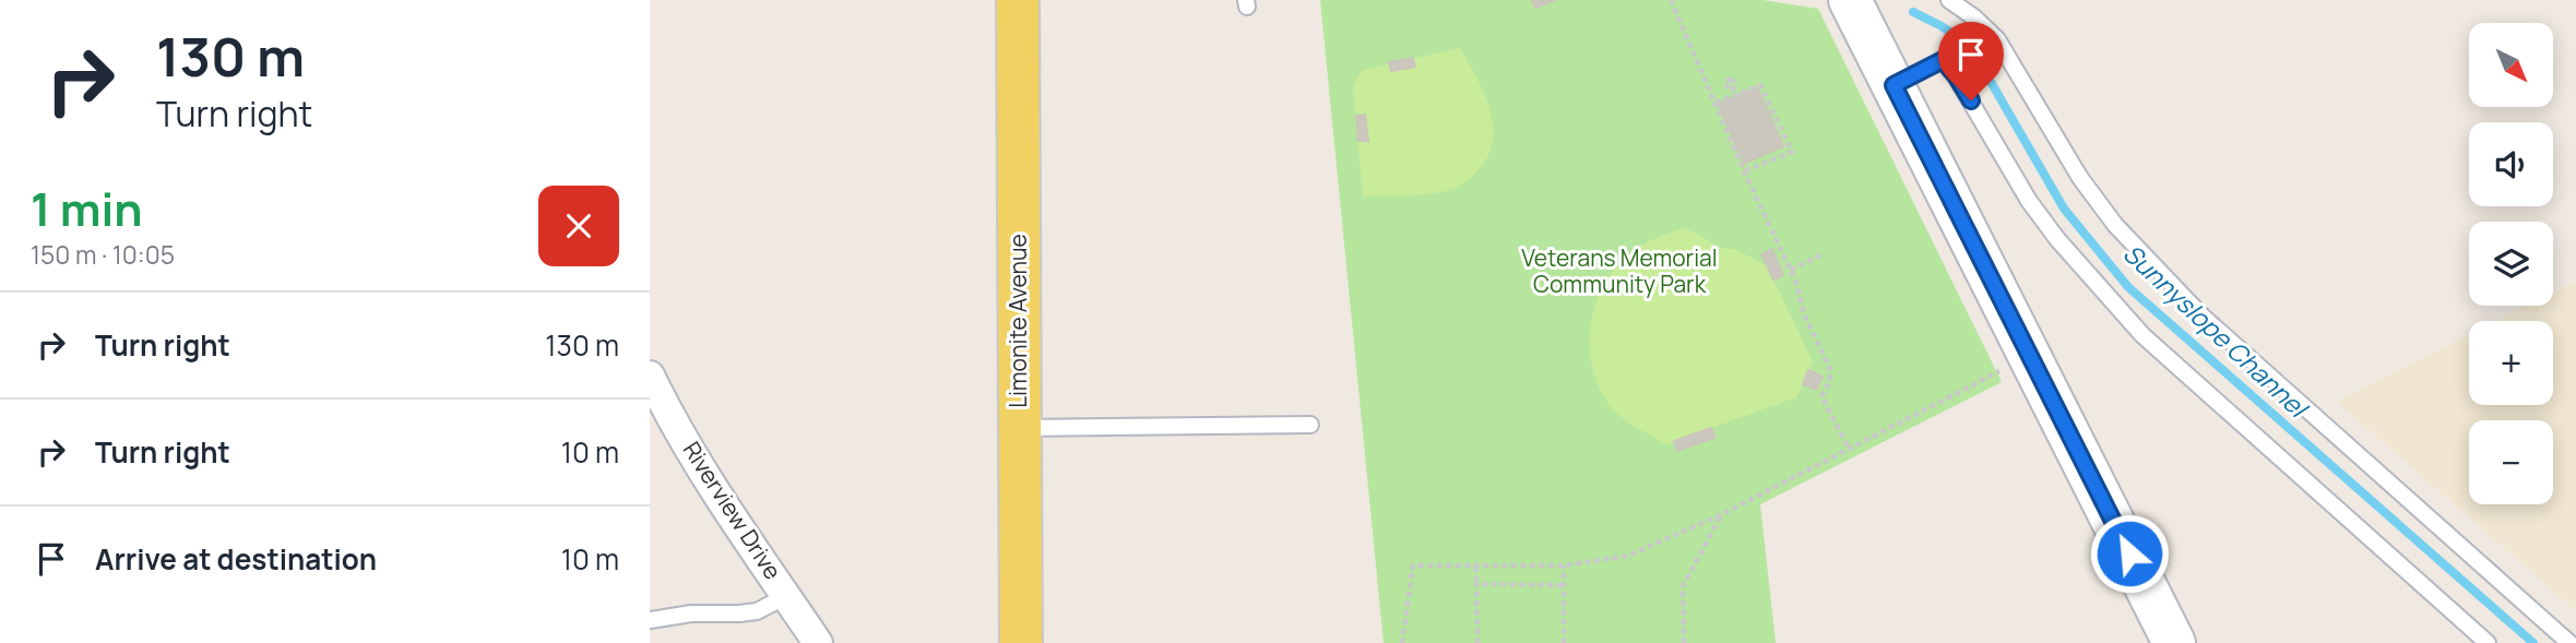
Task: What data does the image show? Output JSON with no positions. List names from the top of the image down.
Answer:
{
  "streets": {
    "main road": ["Limonite Avenue"],
    "street": ["Riverview Drive"]
  },
  "water": ["Sunnyslope Channel"],
  "parks": ["Veterans Memorial Community Park"],
  "north": "bottom right",
  "page": {
    "turn": ["130 m", "Turn right"],
    "map_buttons": ["+", "−"],
    "heading": ["1 min", "150 m · 10:05"],
    "list": [
      {
        "name": "Turn right",
        "value": "130 m"
      },
      {
        "name": "Turn right",
        "value": "10 m"
      },
      {
        "name": "Arrive at destination",
        "value": "10 m"
      }
    ]
  }
}
